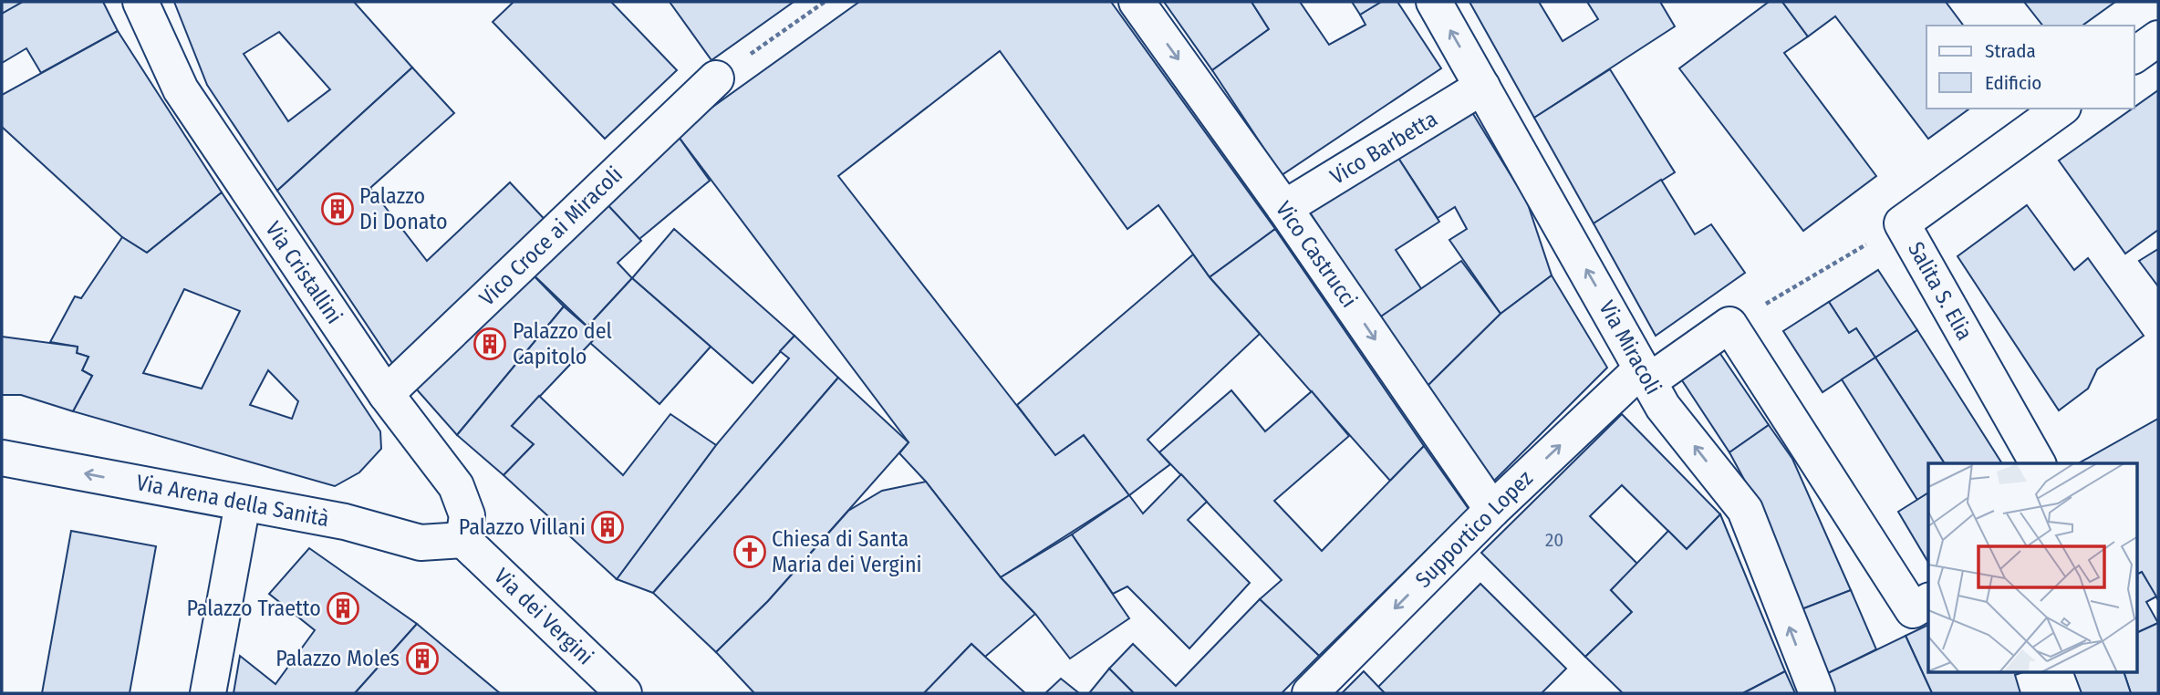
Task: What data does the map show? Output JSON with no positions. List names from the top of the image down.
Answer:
{
  "streets": {
    "street": [
      "Vico Barbetta",
      "Vico Croce ai Miracoli",
      "Vico Castrucci",
      "Via Cristallini",
      "Salita S. Elia",
      "Via Miracoli",
      "Via Arena della Sanità",
      "Supportico Lopez",
      "Via dei Vergini"
    ]
  },
  "crossings": [
    ["Vico Barbetta", "Vico Castrucci"],
    ["Vico Barbetta", "Via Miracoli"],
    ["Vico Croce ai Miracoli", "Via Cristallini"],
    ["Vico Castrucci", "Supportico Lopez"],
    ["Via Cristallini", "Via Arena della Sanità"],
    ["Via Cristallini", "Via dei Vergini"],
    ["Via Miracoli", "Supportico Lopez"],
    ["Via Arena della Sanità", "Via dei Vergini"]
  ],
  "one_way": ["Vico Castrucci", "Via Arena della Sanità"],
  "places": {
    "building": [
      "Palazzo Di Donato",
      "Palazzo del Capitolo",
      "Palazzo Villani",
      "Palazzo Traetto",
      "Palazzo Moles"
    ],
    "church": ["Chiesa di Santa Maria dei Vergini"]
  },
  "house_numbers": ["20"],
  "legend": ["Strada", "Edificio"]
}
